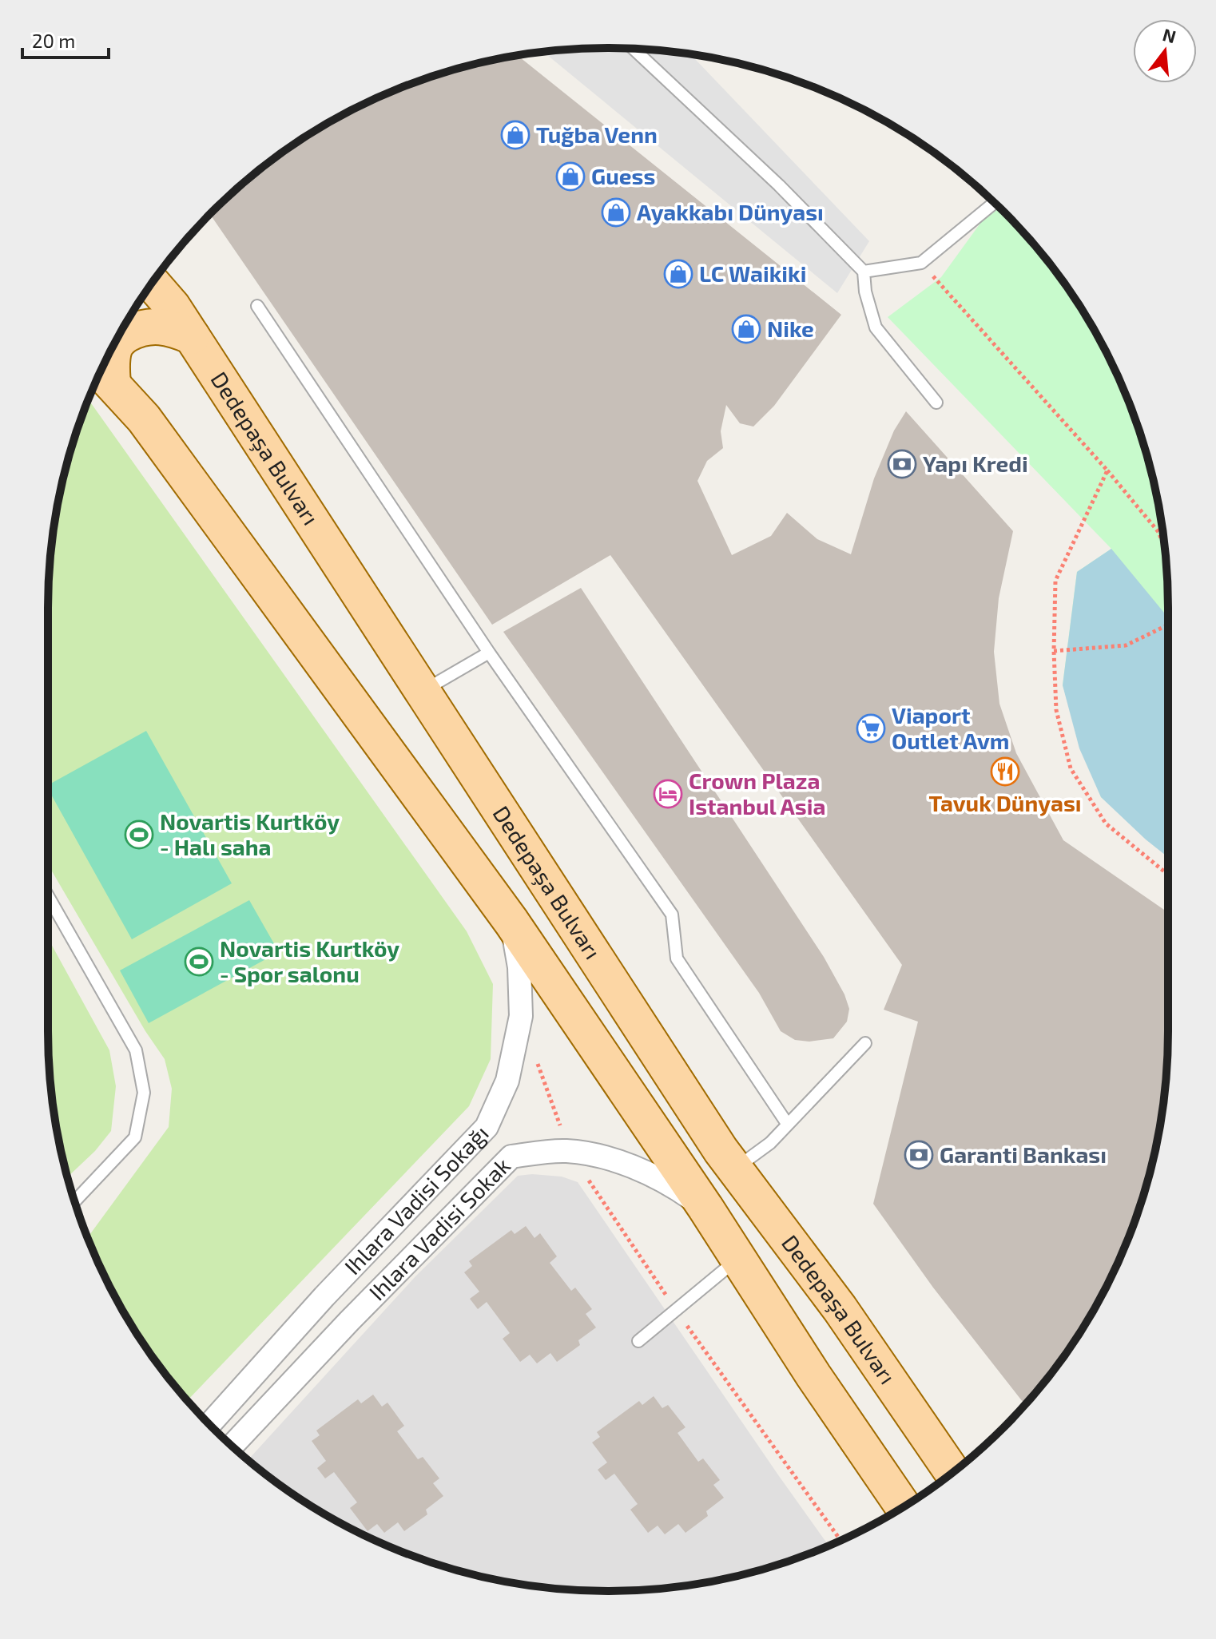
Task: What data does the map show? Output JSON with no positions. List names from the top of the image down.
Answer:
{
  "streets": {
    "main road": ["Dedepaşa Bulvarı"],
    "street": ["Ihlara Vadisi Sokağı", "Ihlara Vadisi Sokak"]
  },
  "places": {
    "shop": [
      "Tuğba Venn",
      "Guess",
      "Ayakkabı Dünyası",
      "LC Waikiki",
      "Nike"
    ],
    "bank": ["Yapı Kredi", "Garanti Bankası"],
    "supermarket": ["Viaport Outlet Avm"],
    "restaurant": ["Tavuk Dünyası"],
    "hotel": ["Crown Plaza Istanbul Asia"],
    "sports": ["Novartis Kurtköy - Halı saha", "Novartis Kurtköy - Spor salonu"]
  },
  "scale_bar": "20 m",
  "north": "top"
}
